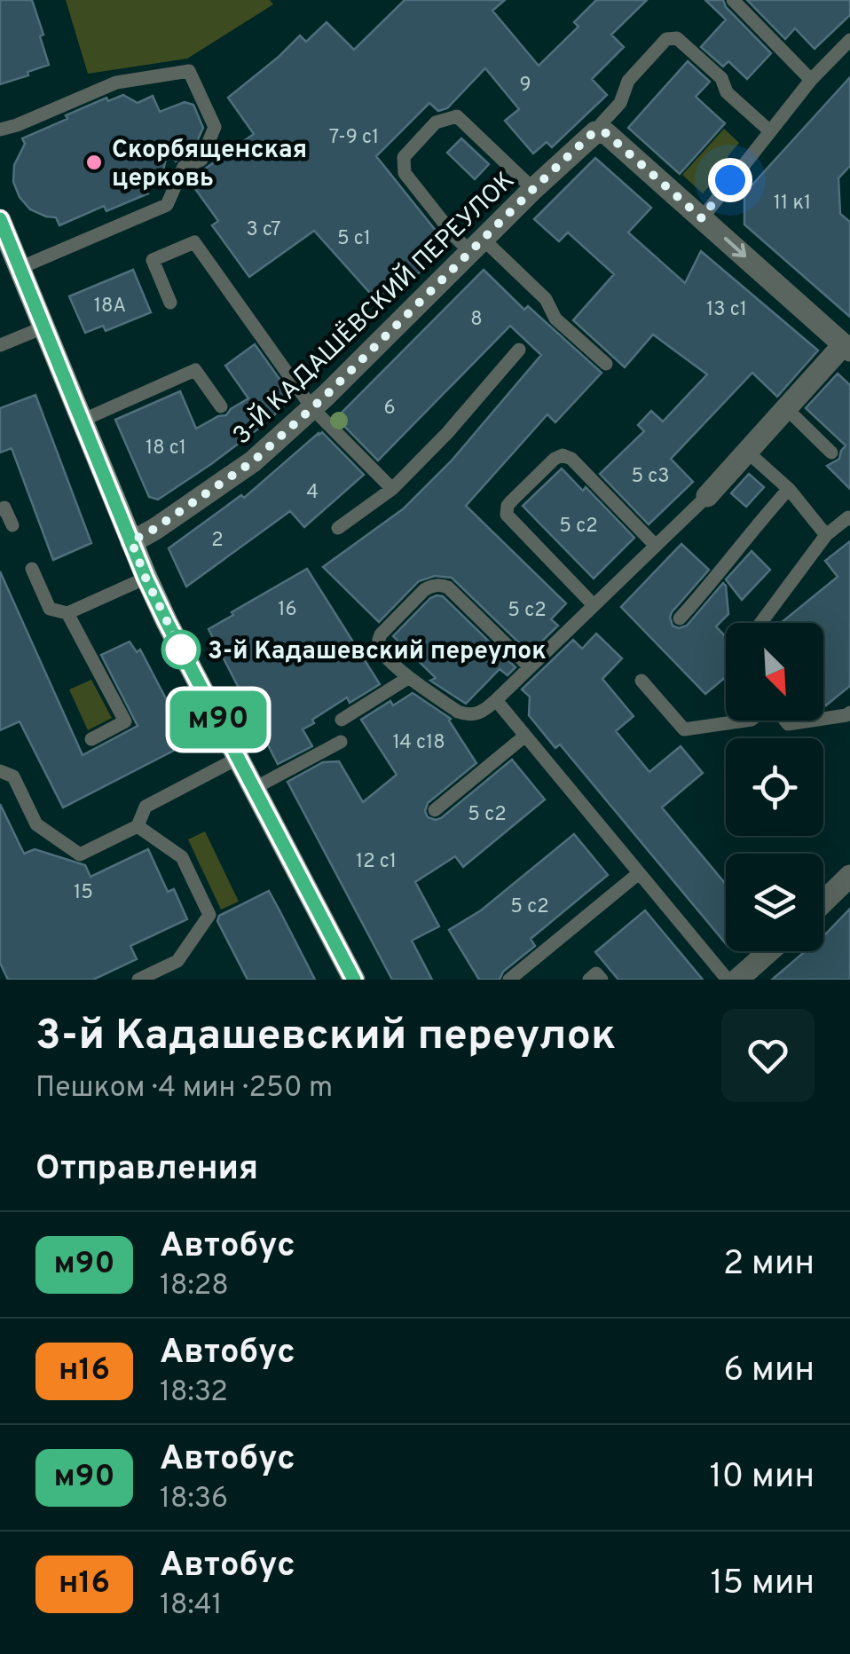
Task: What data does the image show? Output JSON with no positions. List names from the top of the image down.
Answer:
{
  "streets": {
    "street": ["3-Й КАДАШЁВСКИЙ ПЕРЕУЛОК"]
  },
  "places": ["Скорбященская церковь", "3-й Кадашевский переулок"],
  "lines": ["bus line м90"],
  "house_numbers": [
    "9",
    "7-9 с1",
    "11 к1",
    "3 с7",
    "5 с1",
    "18А",
    "13 с1",
    "8",
    "6",
    "18 с1",
    "5 с3",
    "4",
    "5 с2",
    "2",
    "16",
    "5 с2",
    "14 с18",
    "5 с2",
    "12 с1",
    "15",
    "5 с2"
  ],
  "north": "bottom right",
  "page": {
    "on_map": "м90",
    "heading": [
      ["3-й Кадашевский переулок", "Пешком · 4 мин · 250 m"],
      "Отправления"
    ],
    "list": [
      {
        "mark": "м90",
        "name": "Автобус",
        "note": "18:28",
        "value": "2 мин"
      },
      {
        "mark": "н16",
        "name": "Автобус",
        "note": "18:32",
        "value": "6 мин"
      },
      {
        "mark": "м90",
        "name": "Автобус",
        "note": "18:36",
        "value": "10 мин"
      },
      {
        "mark": "н16",
        "name": "Автобус",
        "note": "18:41",
        "value": "15 мин"
      }
    ]
  }
}
